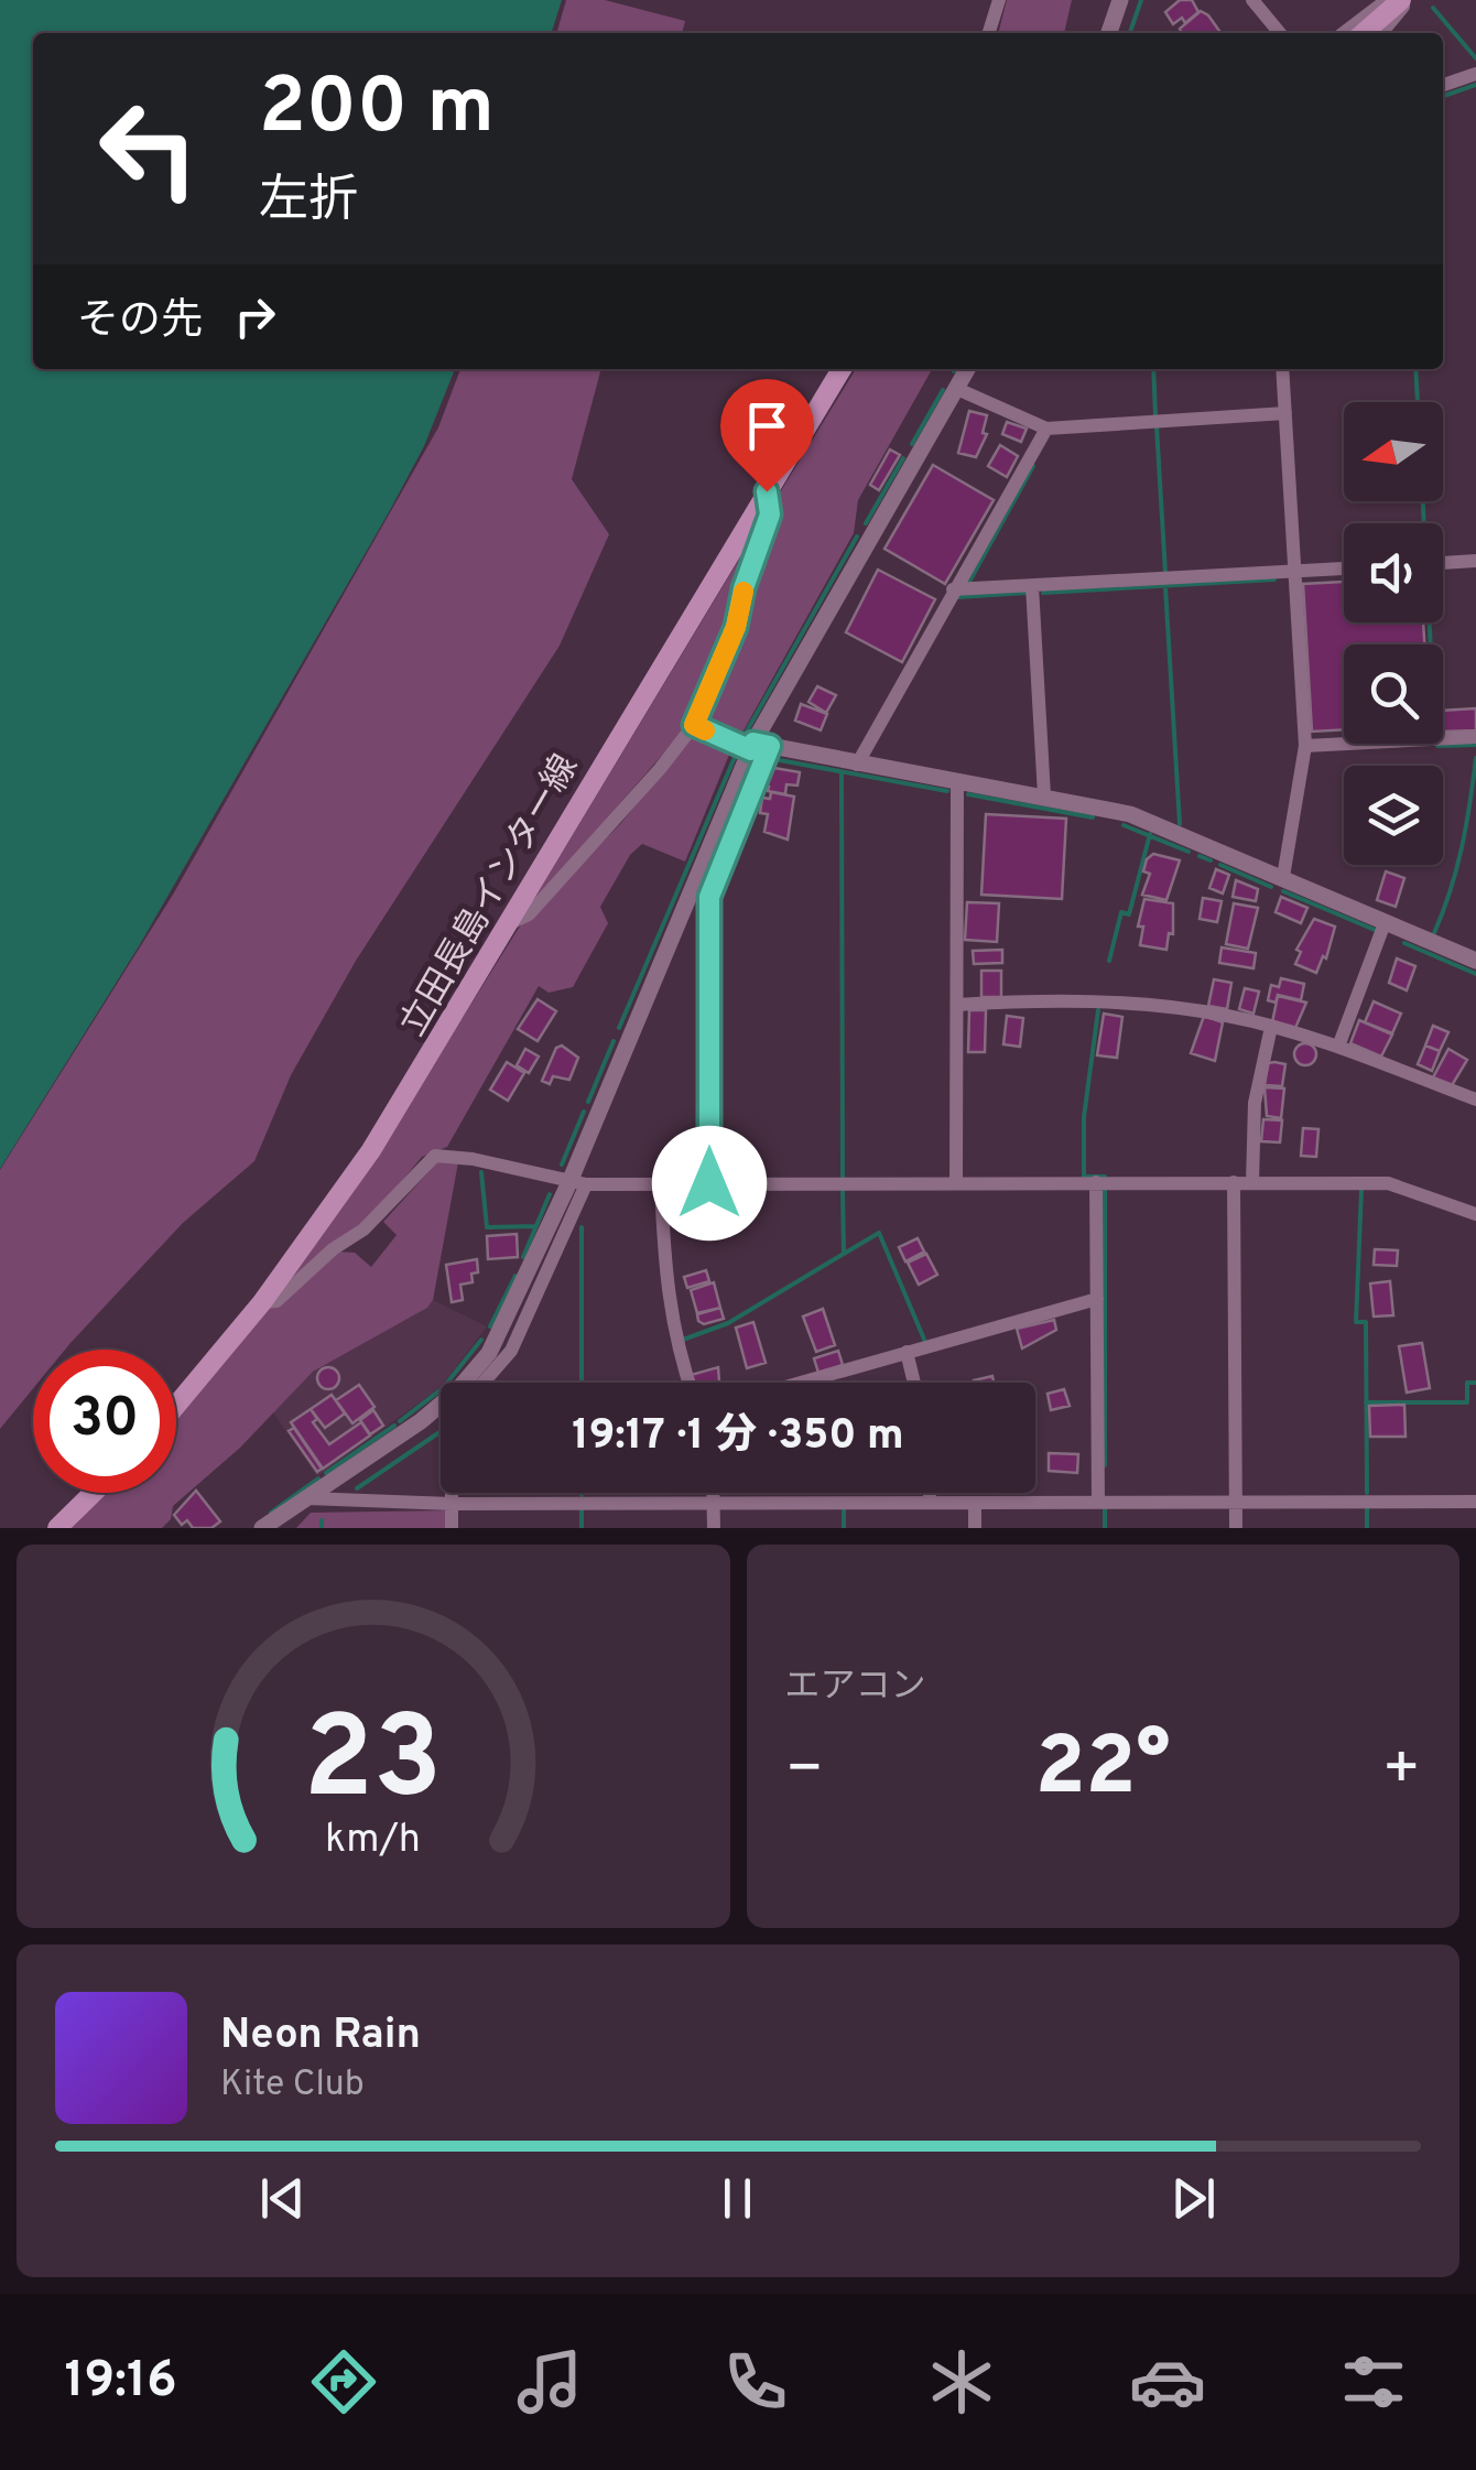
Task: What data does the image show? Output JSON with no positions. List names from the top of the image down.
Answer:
{
  "streets": {
    "main road": ["立田長島インター線"]
  },
  "north": "left",
  "page": {
    "turn": ["200 m", "左折"],
    "then": "その先",
    "limit": "30",
    "trip": "19:17 · 1 分 · 350 m",
    "tile": "エアコン",
    "heat": ["−", "22°", "+"],
    "song": ["Neon Rain", "Kite Club"],
    "tabs": "19:16",
    "gauge": ["23", "km/h"]
  }
}
